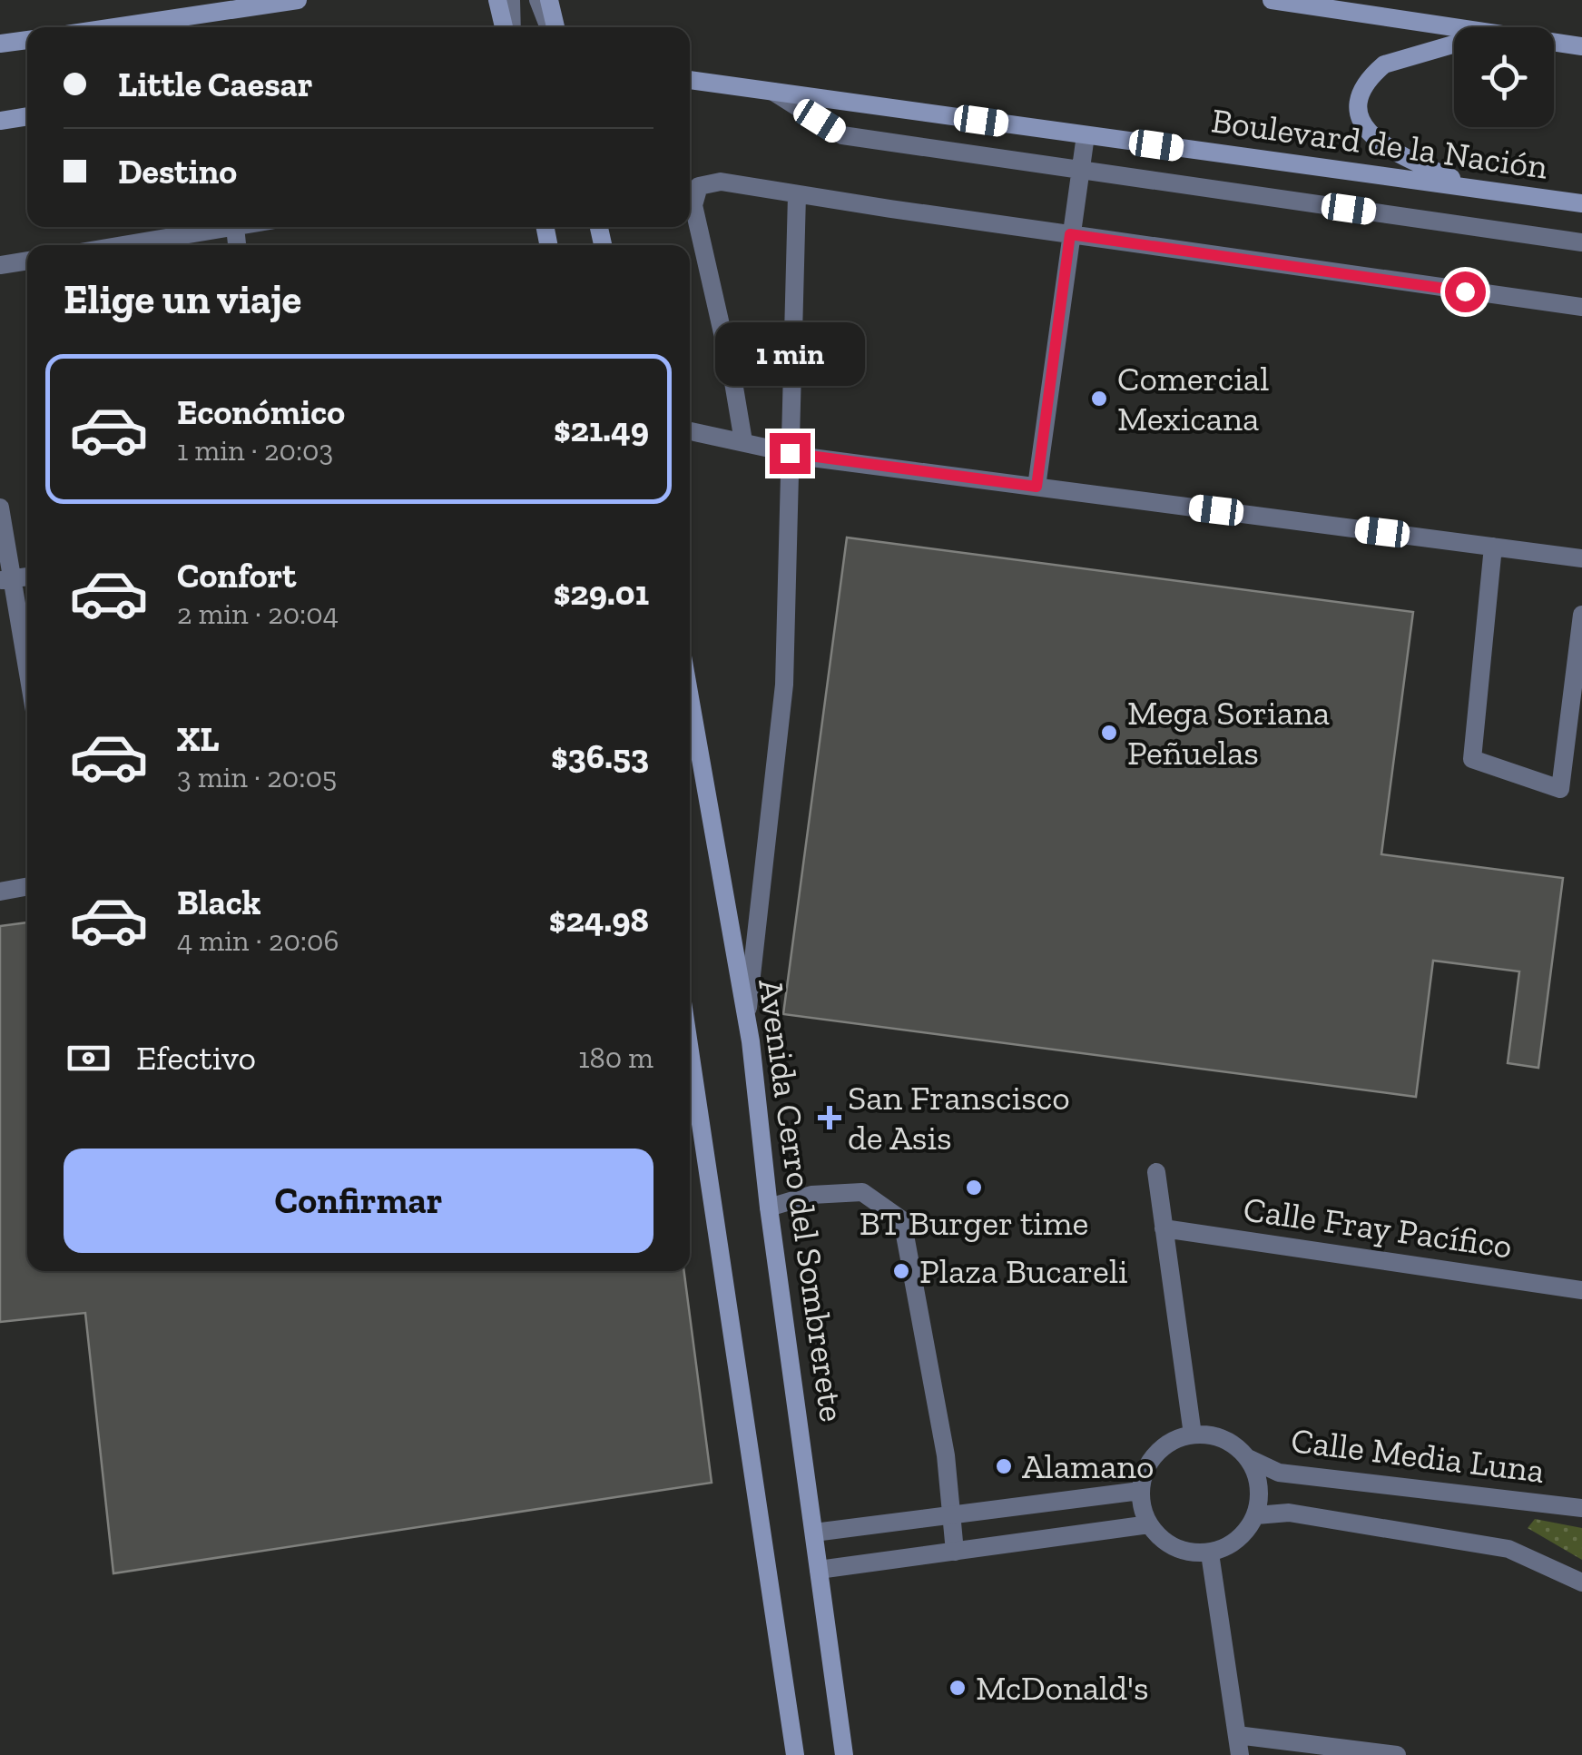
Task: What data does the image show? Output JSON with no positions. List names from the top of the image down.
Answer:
{
  "streets": {
    "main road": ["Boulevard de la Nación", "Avenida Cerro del Sombrerete"],
    "street": ["Calle Fray Pacífico", "Calle Media Luna"]
  },
  "places": {
    "other": [
      "Comercial Mexicana",
      "Mega Soriana Peñuelas",
      "BT Burger time",
      "Plaza Bucareli",
      "Alamano",
      "McDonald's"
    ],
    "health": ["San Franscisco de Asis"]
  },
  "page": {
    "banner": ["Little Caesar", "Destino"],
    "heading": "Elige un viaje",
    "bubble": "1 min",
    "list": [
      {
        "name": "Económico",
        "note": "1 min · 20:03",
        "value": "$21.49"
      },
      {
        "name": "Confort",
        "note": "2 min · 20:04",
        "value": "$29.01"
      },
      {
        "name": "XL",
        "note": "3 min · 20:05",
        "value": "$36.53"
      },
      {
        "name": "Black",
        "note": "4 min · 20:06",
        "value": "$24.98"
      }
    ],
    "pay": ["Efectivo", "180 m"],
    "buttons": "Confirmar"
  }
}
